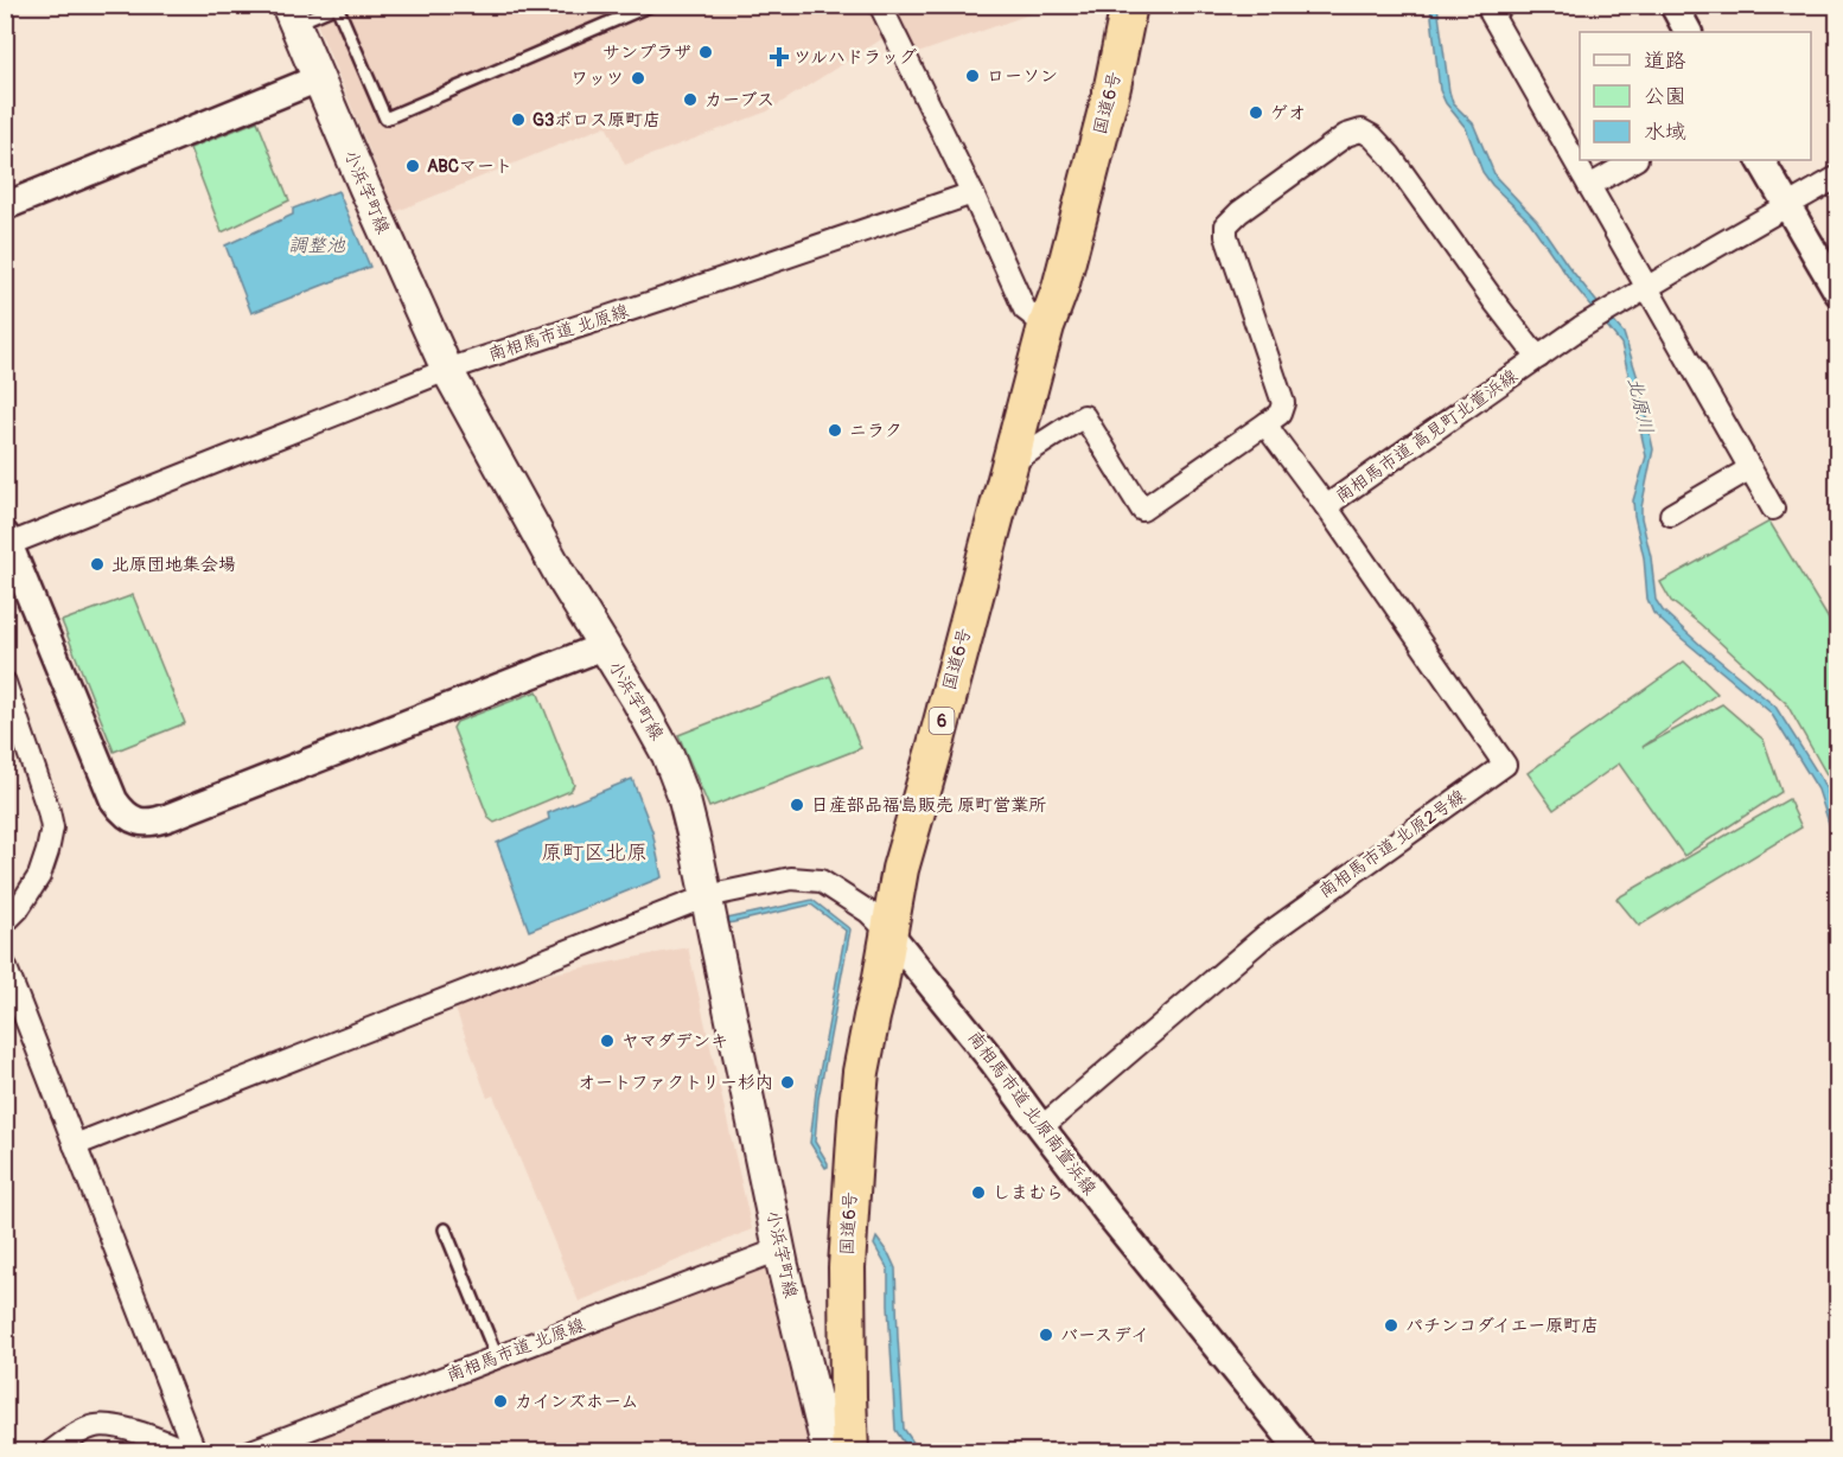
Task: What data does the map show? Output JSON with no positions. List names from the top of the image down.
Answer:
{
  "streets": {
    "highway": ["国道6号", "6"],
    "main road": ["小浜字町線"],
    "street": [
      "南相馬市道 北原線",
      "南相馬市道 高見町北萱浜線",
      "南相馬市道 北原2号線",
      "南相馬市道 北原南萱浜線"
    ]
  },
  "crossings": [
    ["国道6号", "南相馬市道 北原南萱浜線"],
    ["小浜字町線", "南相馬市道 北原線"],
    ["小浜字町線", "南相馬市道 北原南萱浜線"],
    ["南相馬市道 高見町北萱浜線", "南相馬市道 北原2号線"],
    ["南相馬市道 北原2号線", "南相馬市道 北原南萱浜線"]
  ],
  "districts": ["原町区北原"],
  "water": ["調整池", "北原川"],
  "places": {
    "other": [
      "サンプラザ",
      "ローソン",
      "ワッツ",
      "カーブス",
      "ゲオ",
      "G3ポロス原町店",
      "ABCマート",
      "ニラク",
      "北原団地集会場",
      "日産部品福島販売 原町営業所",
      "ヤマダデンキ",
      "オートファクトリー杉内",
      "しまむら",
      "パチンコダイエー原町店",
      "バースデイ",
      "カインズホーム"
    ],
    "health": ["ツルハドラッグ"]
  },
  "legend": ["道路", "公園", "水域"]
}
